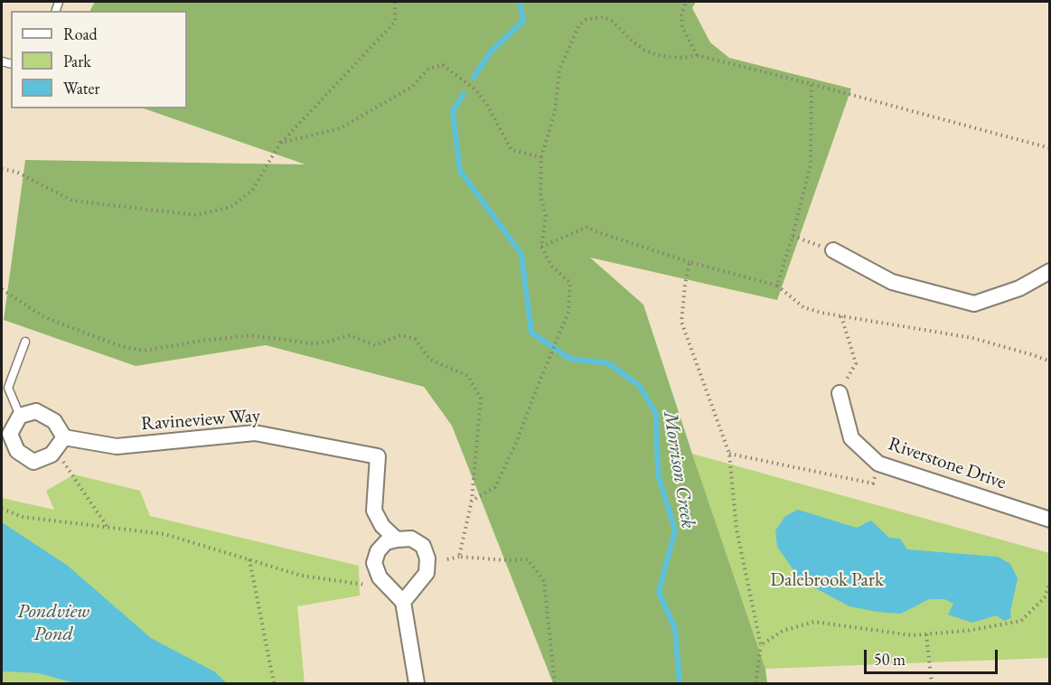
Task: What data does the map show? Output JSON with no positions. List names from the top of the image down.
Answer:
{
  "streets": {
    "street": ["Ravineview Way", "Riverstone Drive"]
  },
  "water": ["Morrison Creek", "Pondview Pond"],
  "parks": ["Dalebrook Park"],
  "legend": ["Road", "Park", "Water"],
  "scale_bar": "50 m"
}
